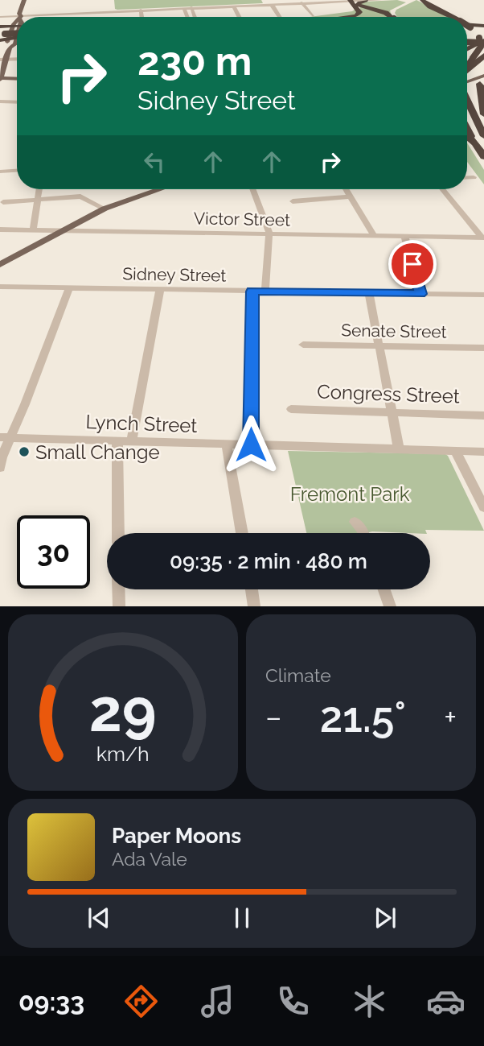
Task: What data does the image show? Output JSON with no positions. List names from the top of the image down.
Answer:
{
  "streets": {
    "street": [
      "Victor Street",
      "Sidney Street",
      "Senate Street",
      "Congress Street",
      "Lynch Street"
    ]
  },
  "parks": ["Fremont Park"],
  "places": ["Small Change"],
  "page": {
    "turn": ["230 m", "Sidney Street"],
    "limit": "30",
    "trip": "09:35 · 2 min · 480 m",
    "tile": "Climate",
    "heat": ["−", "21.5°", "+"],
    "song": ["Paper Moons", "Ada Vale"],
    "tabs": "09:33",
    "gauge": ["29", "km/h"]
  }
}
